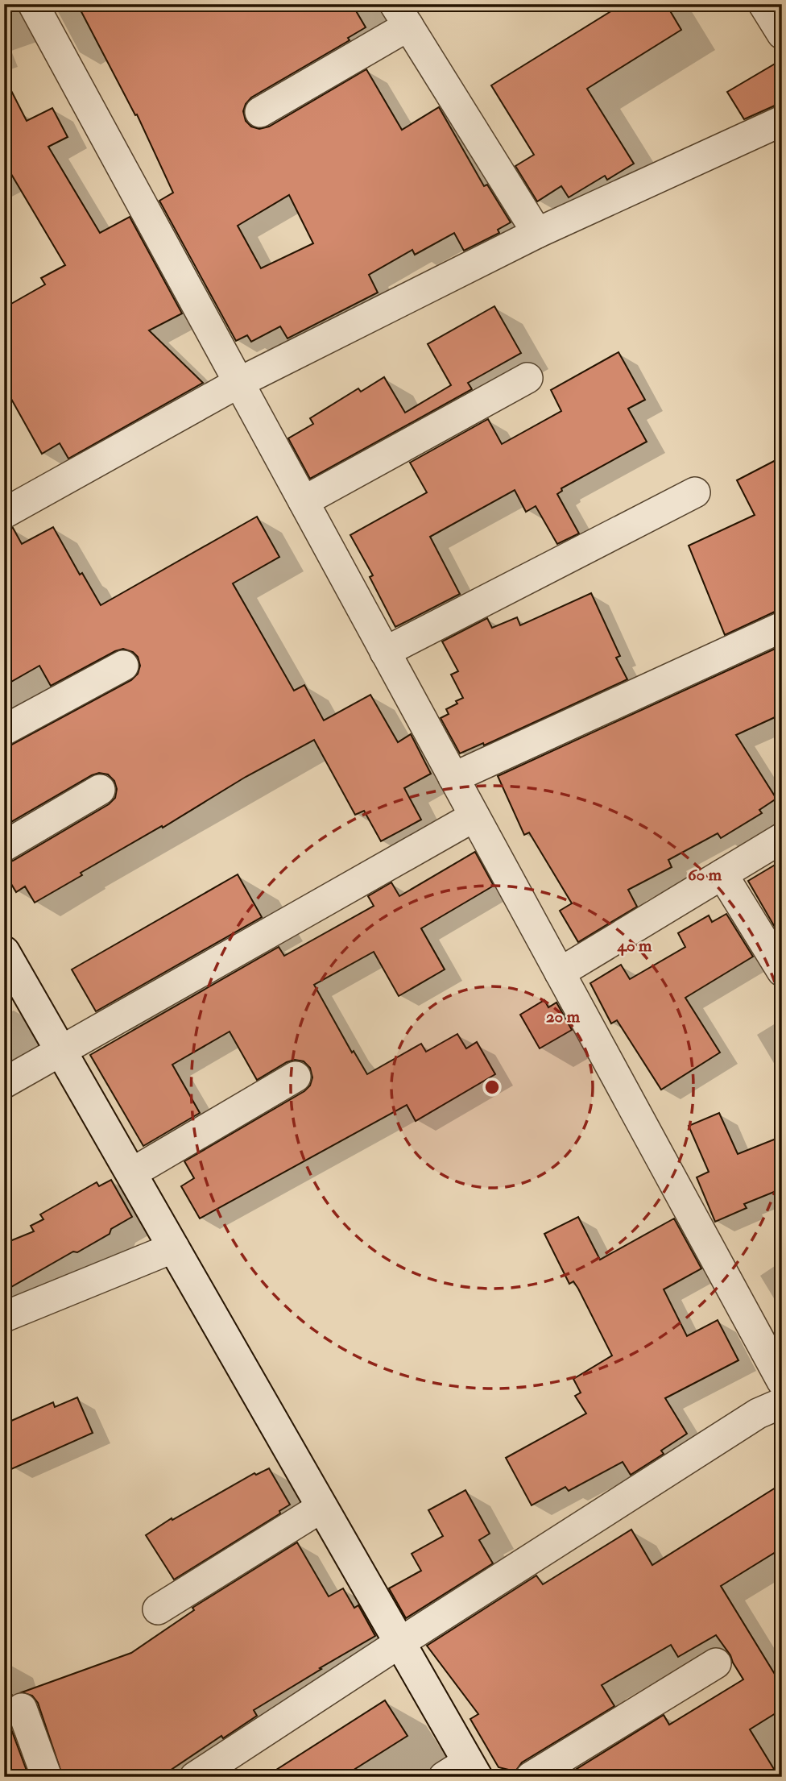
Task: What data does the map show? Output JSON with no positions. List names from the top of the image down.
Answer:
{
  "rings": ["60 m", "40 m", "20 m"]
}
